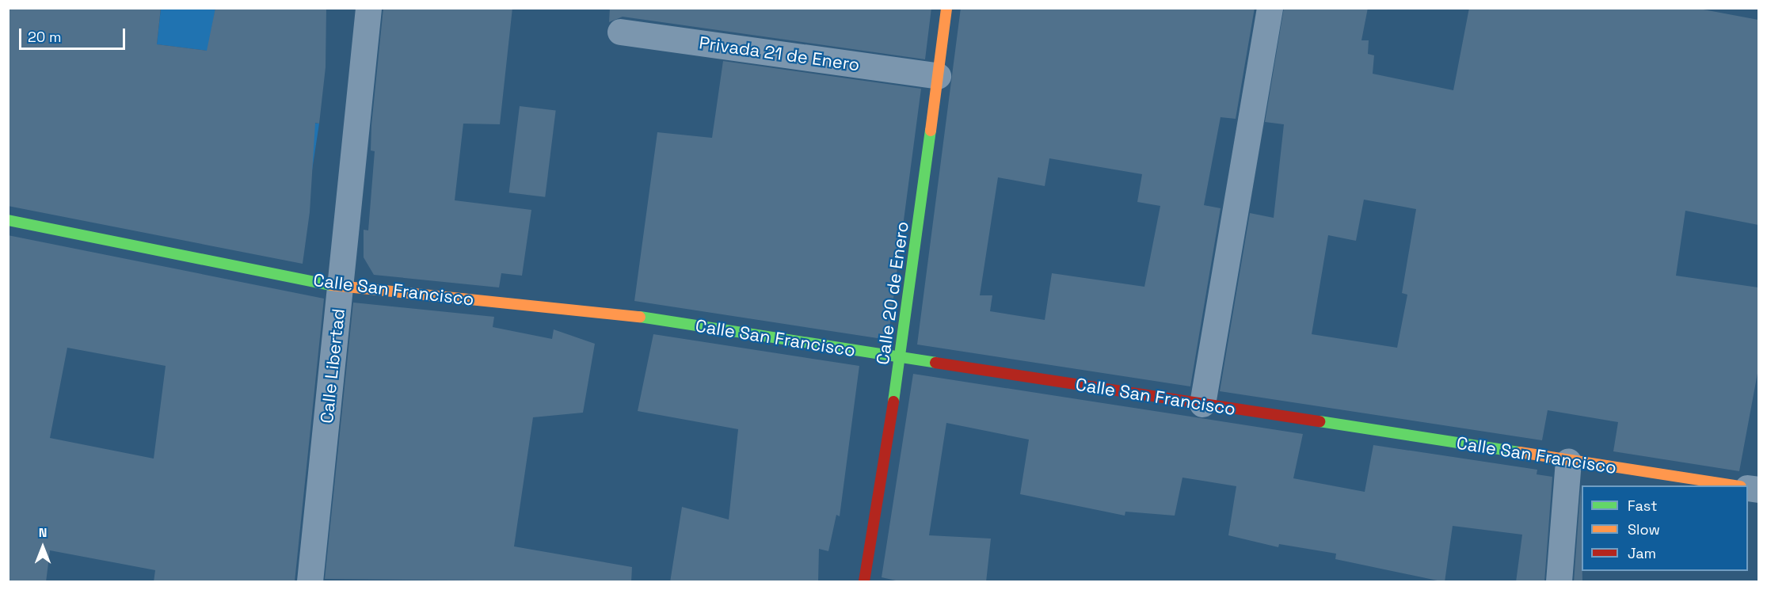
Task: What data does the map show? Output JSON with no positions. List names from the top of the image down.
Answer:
{
  "streets": {
    "street": [
      "Privada 21 de Enero",
      "Calle San Francisco",
      "Calle 20 de Enero",
      "Calle Libertad"
    ]
  },
  "crossings": [
    ["Privada 21 de Enero", "Calle 20 de Enero"],
    ["Calle San Francisco", "Calle 20 de Enero"],
    ["Calle San Francisco", "Calle Libertad"]
  ],
  "legend": ["Fast", "Slow", "Jam"],
  "scale_bar": "20 m",
  "north": "top"
}
